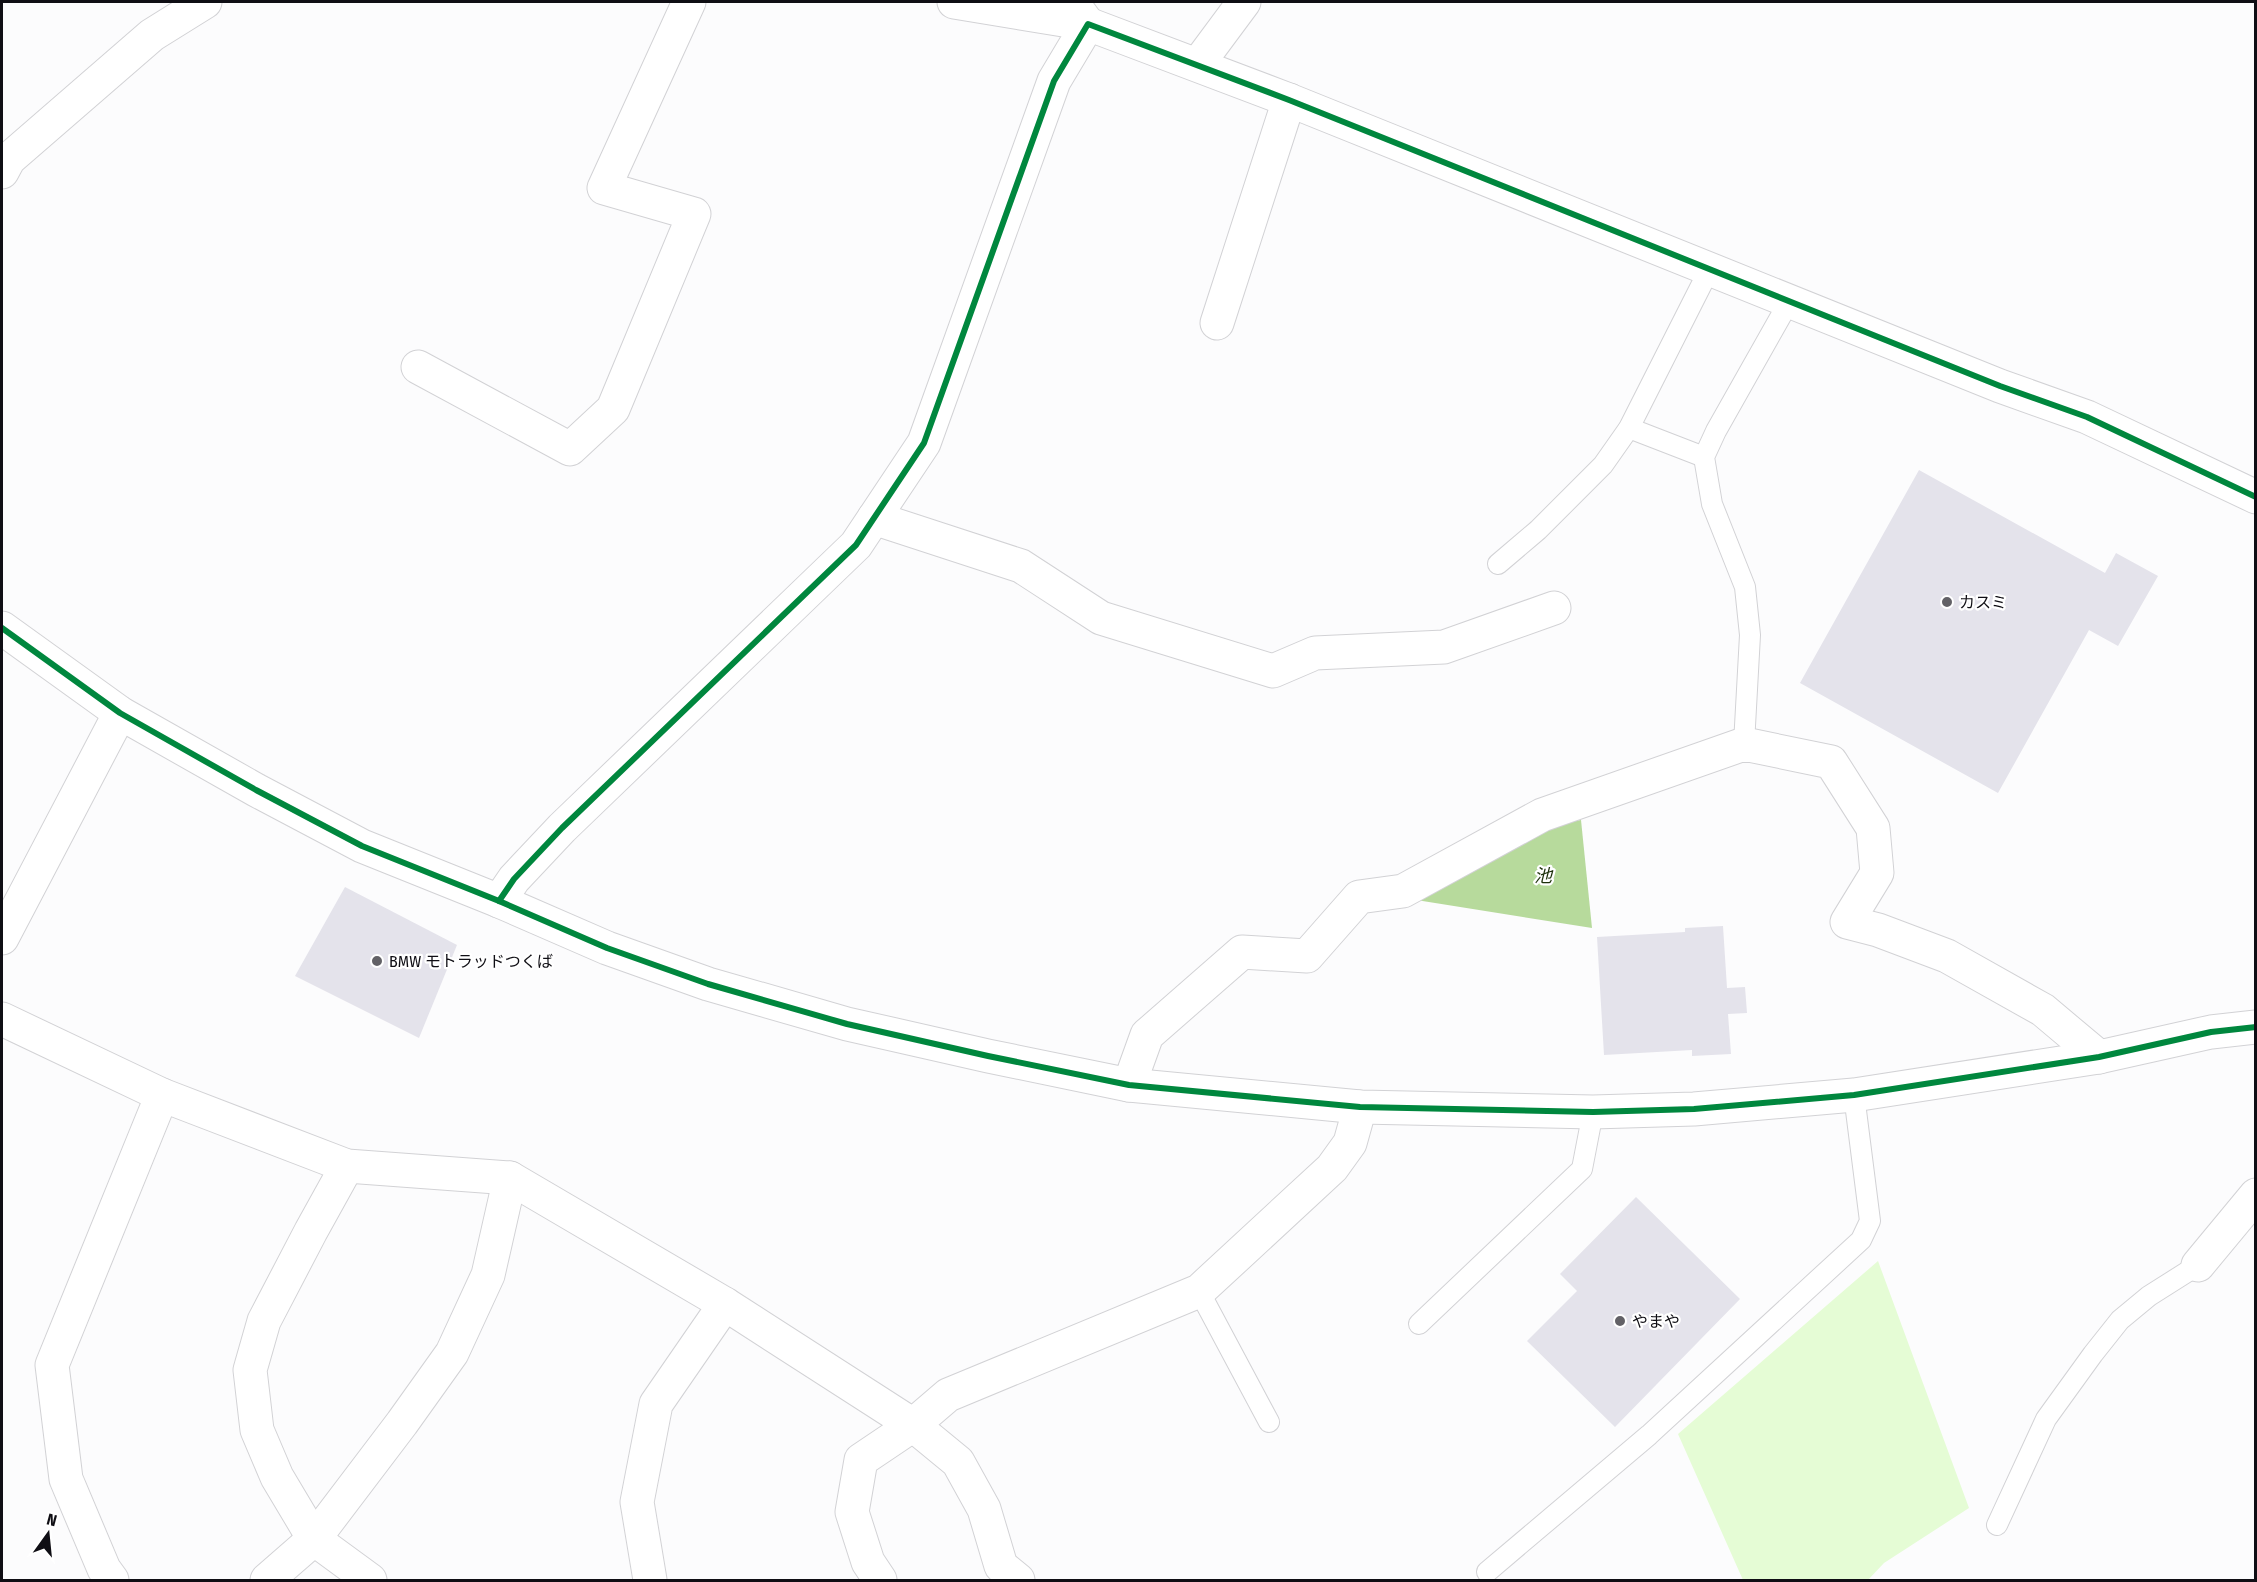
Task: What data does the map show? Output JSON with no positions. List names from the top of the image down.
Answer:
{
  "water": ["池"],
  "places": ["カスミ", "BMW モトラッドつくば", "やまや"],
  "north": "top"
}
